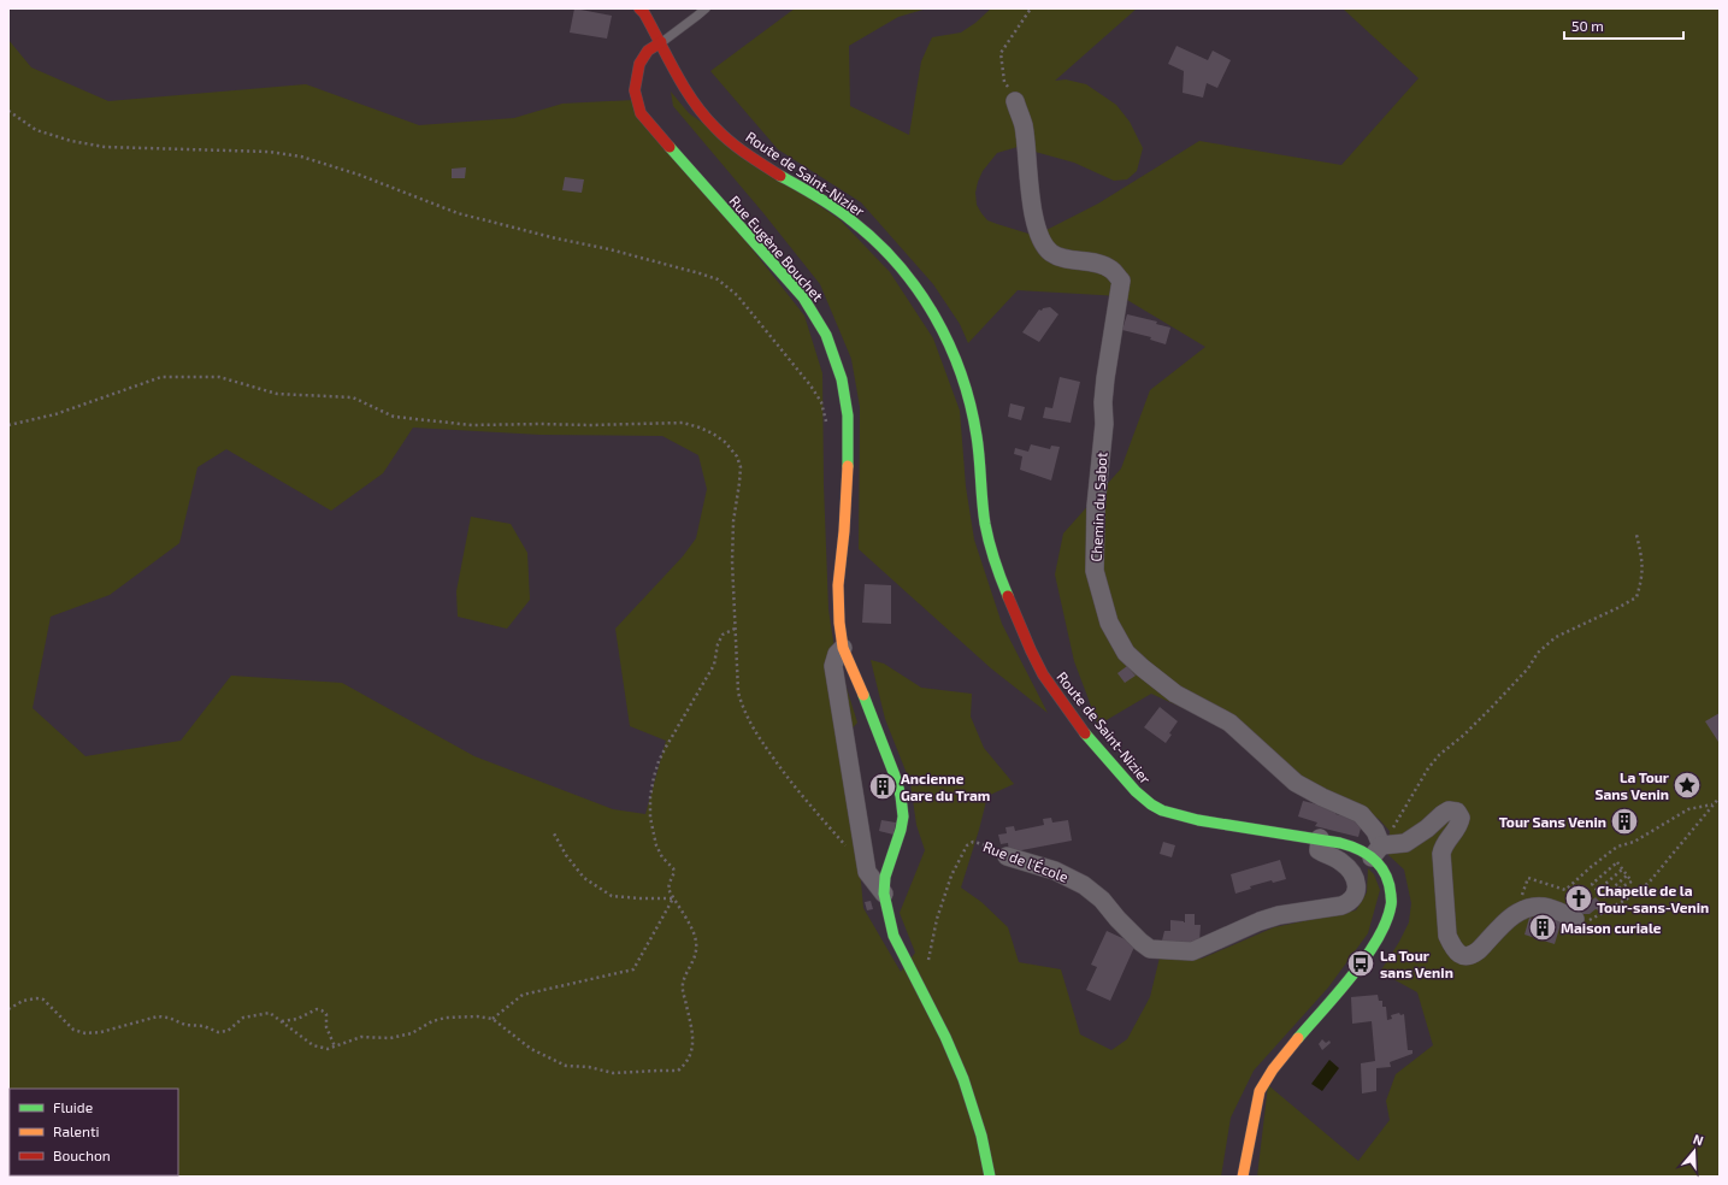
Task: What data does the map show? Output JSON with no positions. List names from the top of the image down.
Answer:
{
  "streets": {
    "main road": ["Route de Saint-Nizier", "Rue Eugène Bouchet"],
    "street": ["Chemin du Sabot", "Rue de l'École"]
  },
  "crossings": [
    ["Route de Saint-Nizier", "Rue Eugène Bouchet"],
    ["Route de Saint-Nizier", "Chemin du Sabot"],
    ["Route de Saint-Nizier", "Rue de l'École"]
  ],
  "places": {
    "place": ["La Tour Sans Venin"],
    "building": ["Ancienne Gare du Tram", "Tour Sans Venin", "Maison curiale"],
    "church": ["Chapelle de la Tour-sans-Venin"],
    "bus stop": ["La Tour sans Venin"]
  },
  "legend": ["Fluide", "Ralenti", "Bouchon"],
  "scale_bar": "50 m",
  "north": "top"
}
